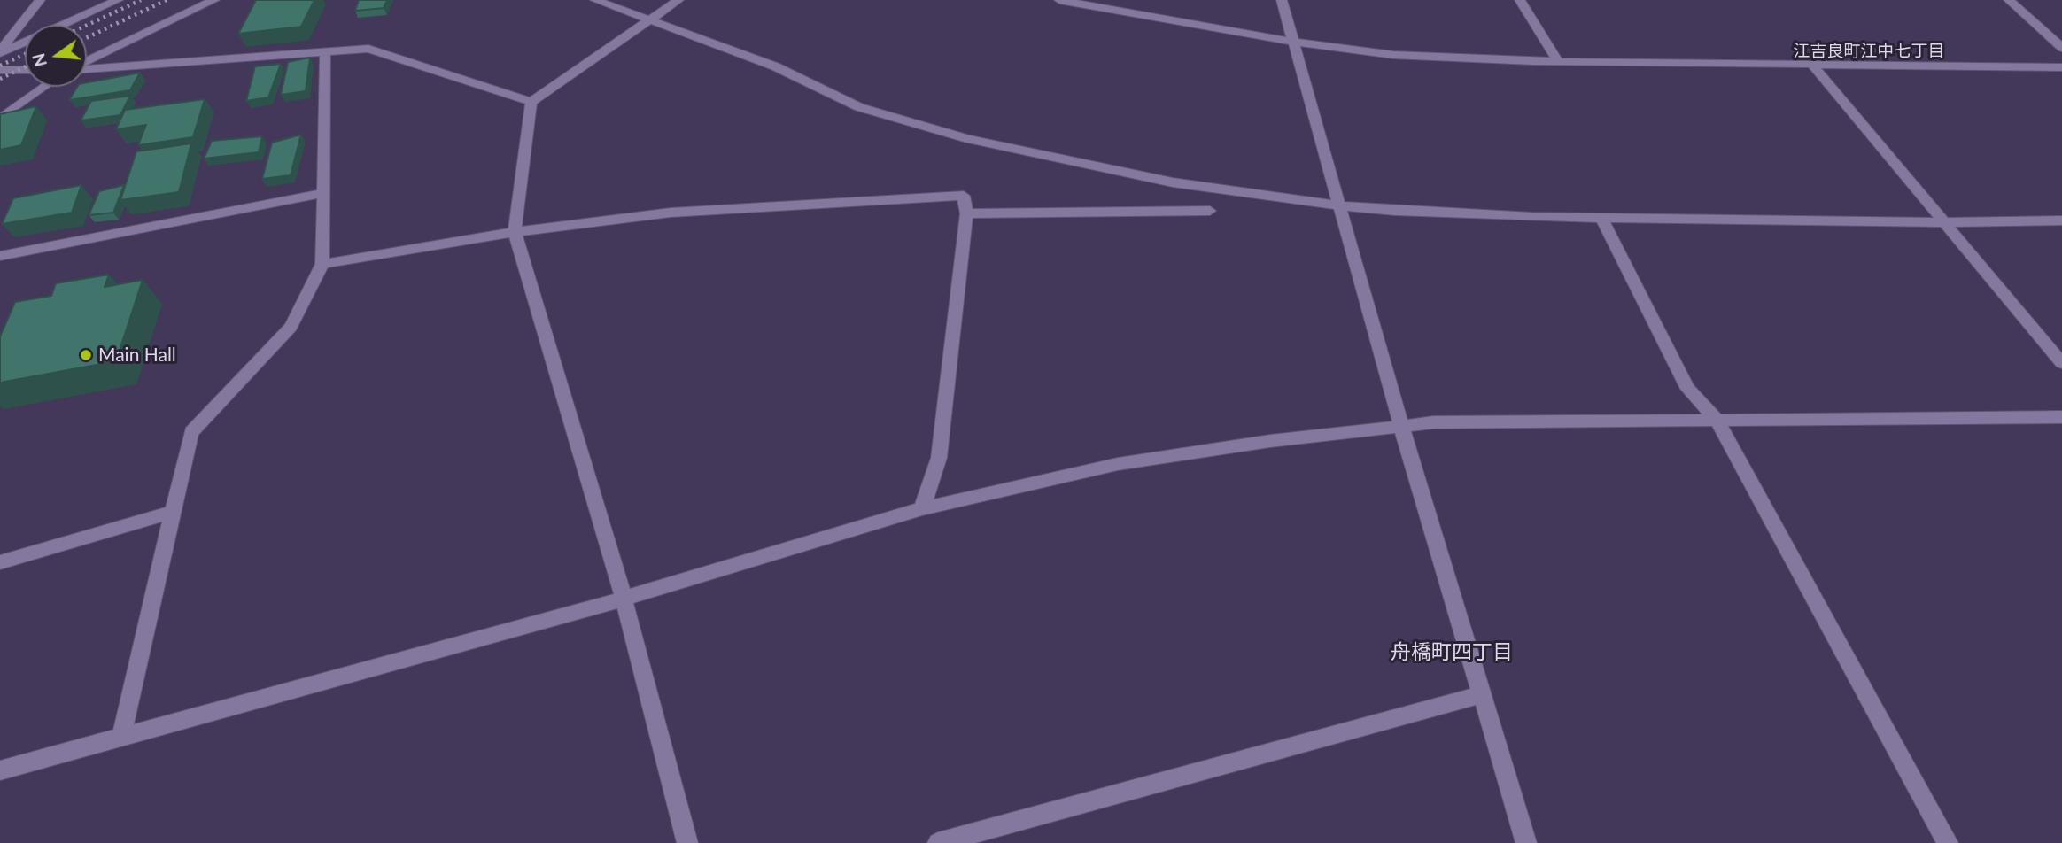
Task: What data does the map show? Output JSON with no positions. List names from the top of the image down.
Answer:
{
  "districts": ["江吉良町江中七丁目", "舟橋町四丁目"],
  "places": ["Main Hall"],
  "north": "left"
}
